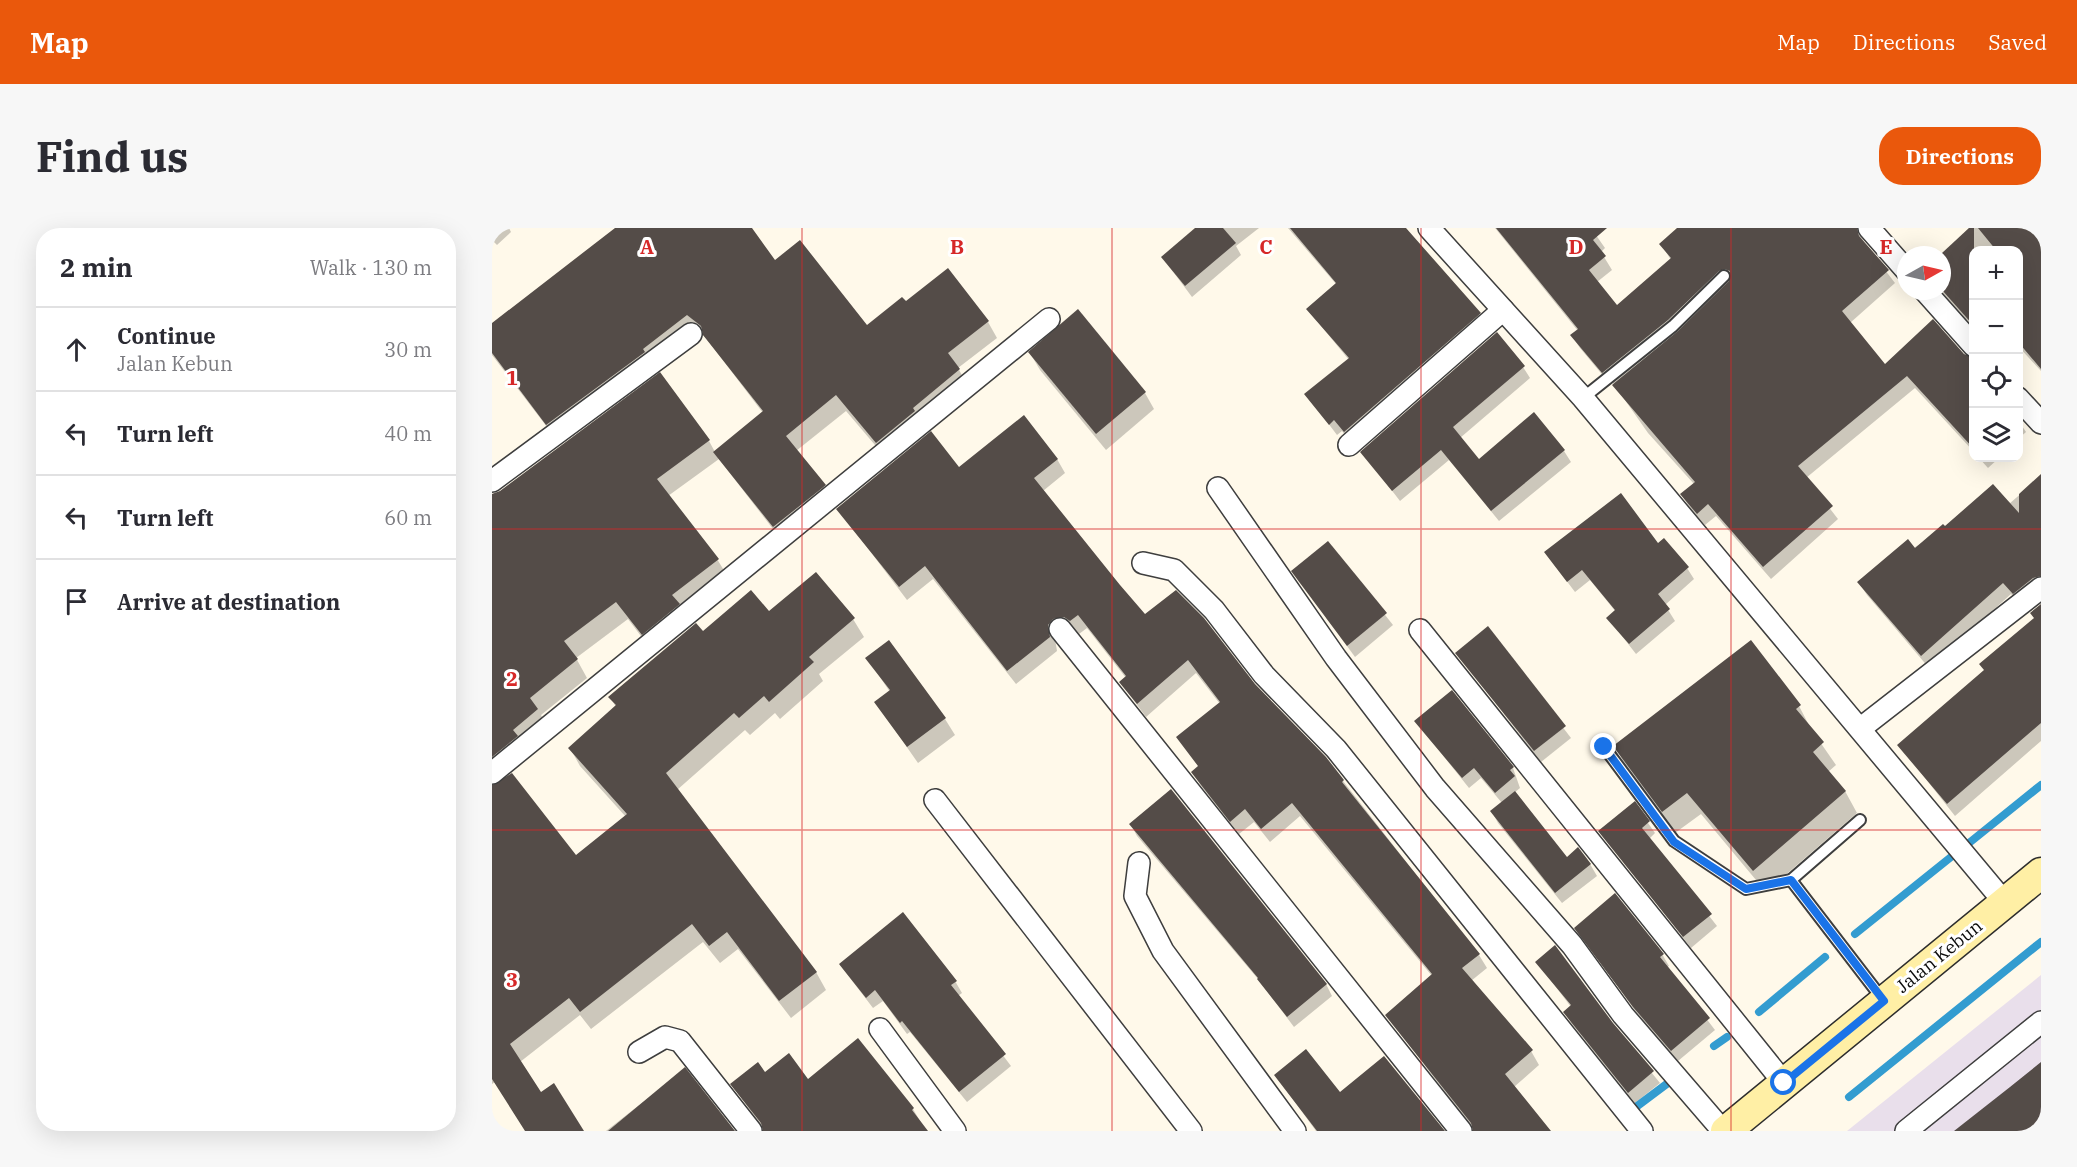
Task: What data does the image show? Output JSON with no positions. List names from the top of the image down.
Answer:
{
  "streets": {
    "main road": ["Jalan Kebun"]
  },
  "north": "right",
  "page": {
    "header": "Map",
    "nav": ["Map", "Directions", "Saved"],
    "buttons": "Directions",
    "title": "Find us",
    "heading": ["2 min", "Walk · 130 m"],
    "map_buttons": ["+", "−"],
    "list": [
      ["Continue", "Jalan Kebun", "30 m"],
      ["Turn left", "40 m"],
      ["Turn left", "60 m"],
      "Arrive at destination"
    ]
  },
  "grid": {
    "columns": [
      "A",
      "B",
      "C",
      "D",
      "E"
    ],
    "rows": ["1", "2", "3"]
  }
}
